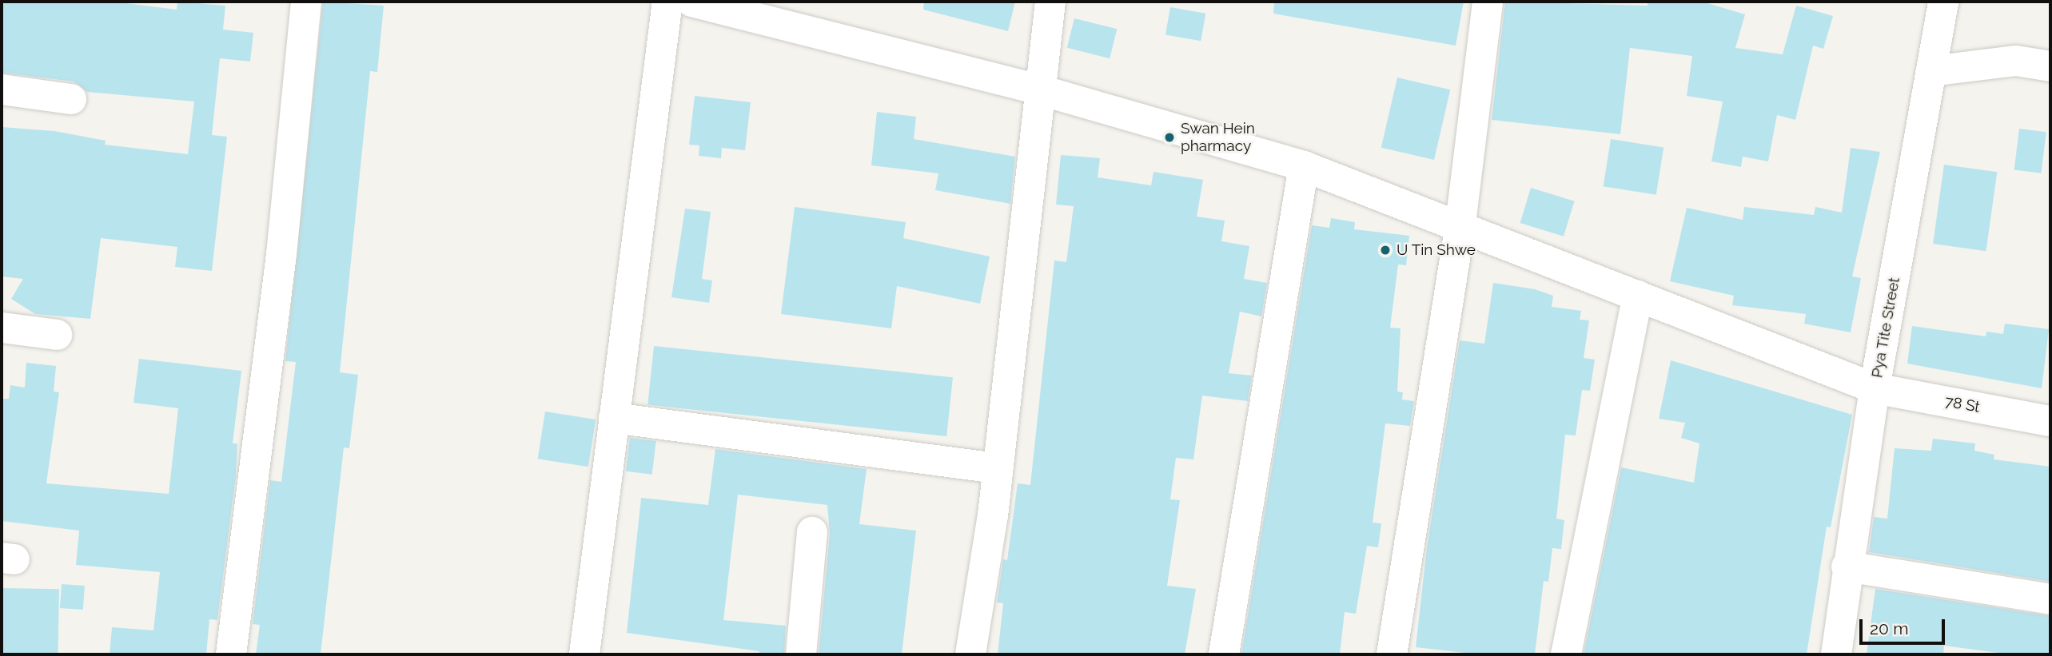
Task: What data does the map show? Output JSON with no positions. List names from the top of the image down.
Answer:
{
  "streets": {
    "street": ["Pya Tite Street", "78 St"]
  },
  "crossings": [
    ["Pya Tite Street", "78 St"]
  ],
  "places": ["Swan Hein pharmacy", "U Tin Shwe"],
  "scale_bar": "20 m"
}
